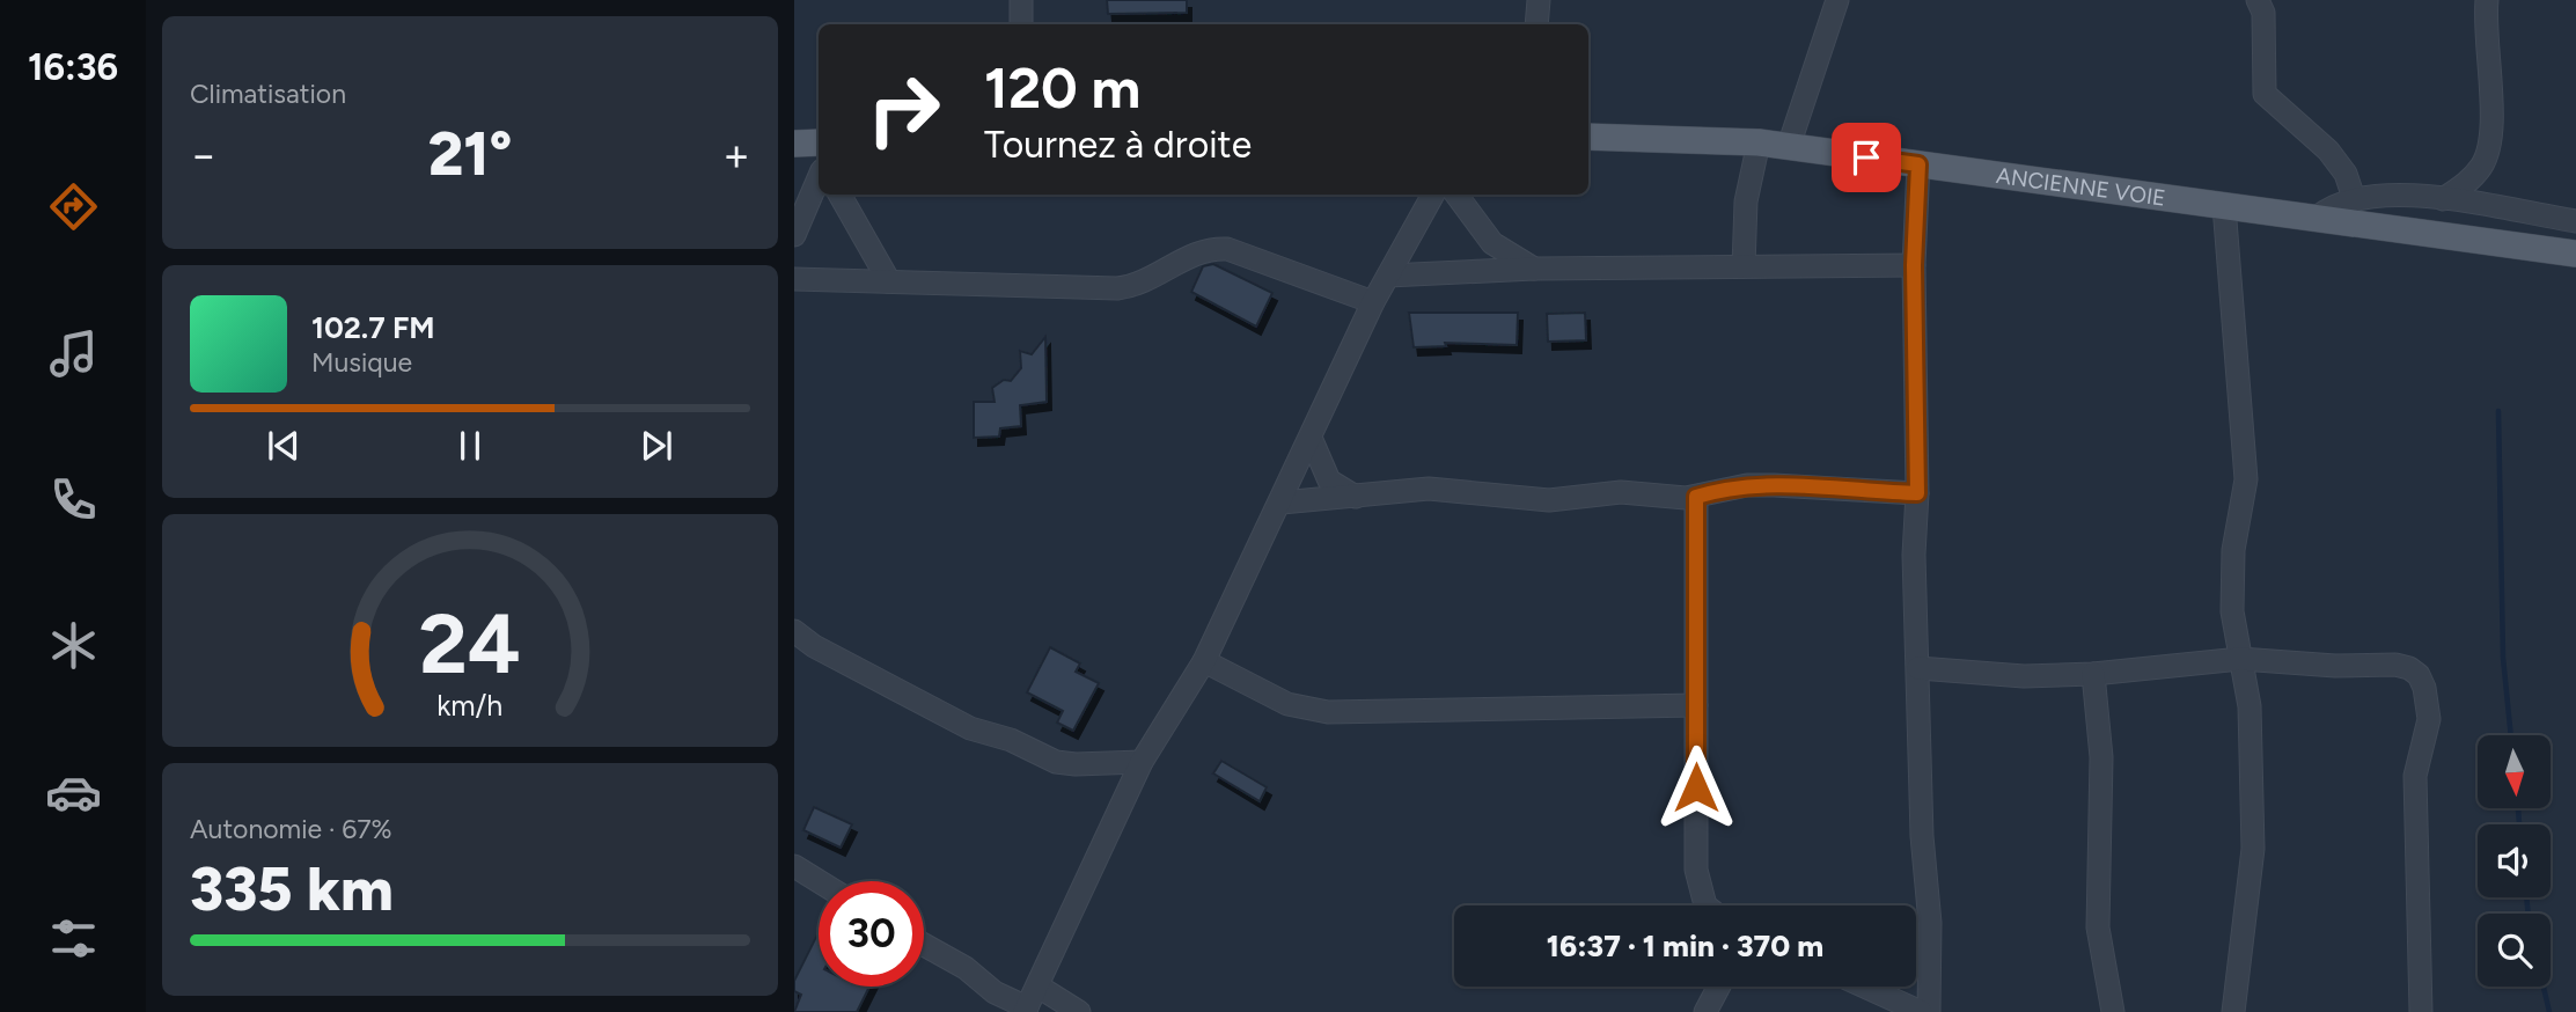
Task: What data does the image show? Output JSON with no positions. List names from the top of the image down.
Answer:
{
  "streets": {
    "main road": ["ANCIENNE VOIE"]
  },
  "north": "bottom",
  "page": {
    "tabs": "16:36",
    "tile": [
      "Climatisation",
      ["Autonomie · 67%", "335 km"]
    ],
    "turn": ["120 m", "Tournez à droite"],
    "heat": ["−", "21°", "+"],
    "song": ["102.7 FM", "Musique"],
    "limit": "30",
    "trip": "16:37 · 1 min · 370 m",
    "gauge": ["24", "km/h"]
  }
}
